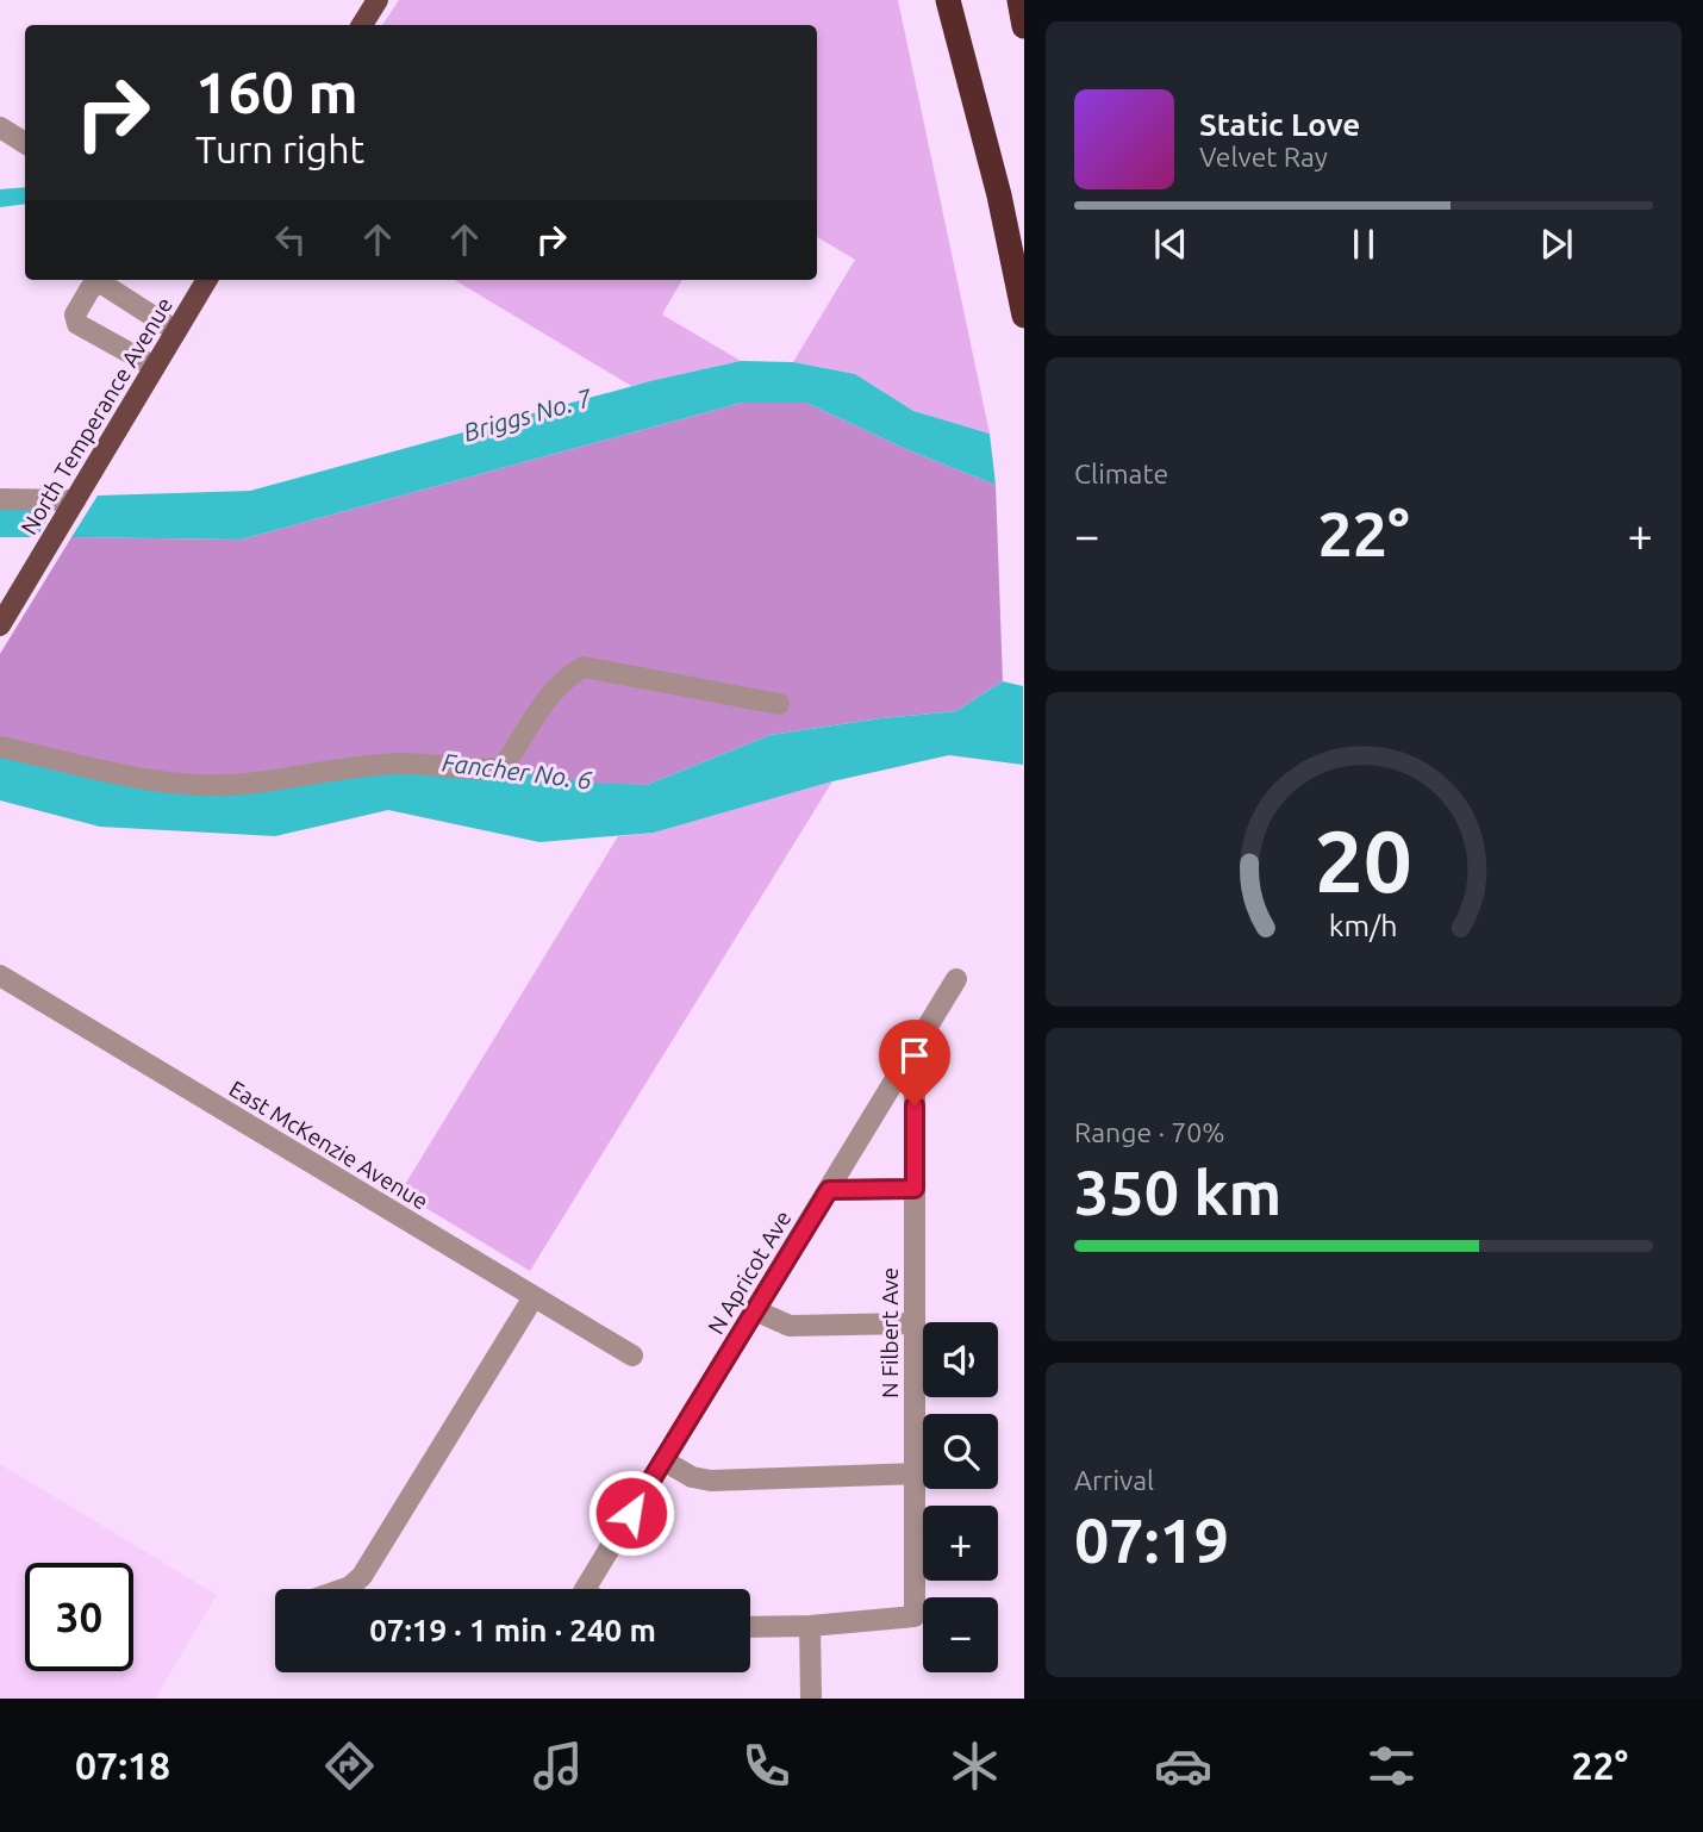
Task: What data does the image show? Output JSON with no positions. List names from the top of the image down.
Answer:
{
  "streets": {
    "main road": ["North Temperance Avenue"],
    "street": ["East McKenzie Avenue", "N Apricot Ave", "N Filbert Ave"]
  },
  "crossings": [
    ["N Apricot Ave", "N Filbert Ave"]
  ],
  "water": ["Briggs No. 7", "Fancher No. 6"],
  "page": {
    "turn": ["160 m", "Turn right"],
    "song": ["Static Love", "Velvet Ray"],
    "tile": [
      "Climate",
      ["Range · 70%", "350 km"],
      ["Arrival", "07:19"]
    ],
    "heat": ["−", "22°", "+"],
    "map_buttons": ["+", "−"],
    "limit": "30",
    "trip": "07:19 · 1 min · 240 m",
    "tabs": ["07:18", "22°"],
    "gauge": ["20", "km/h"]
  }
}
